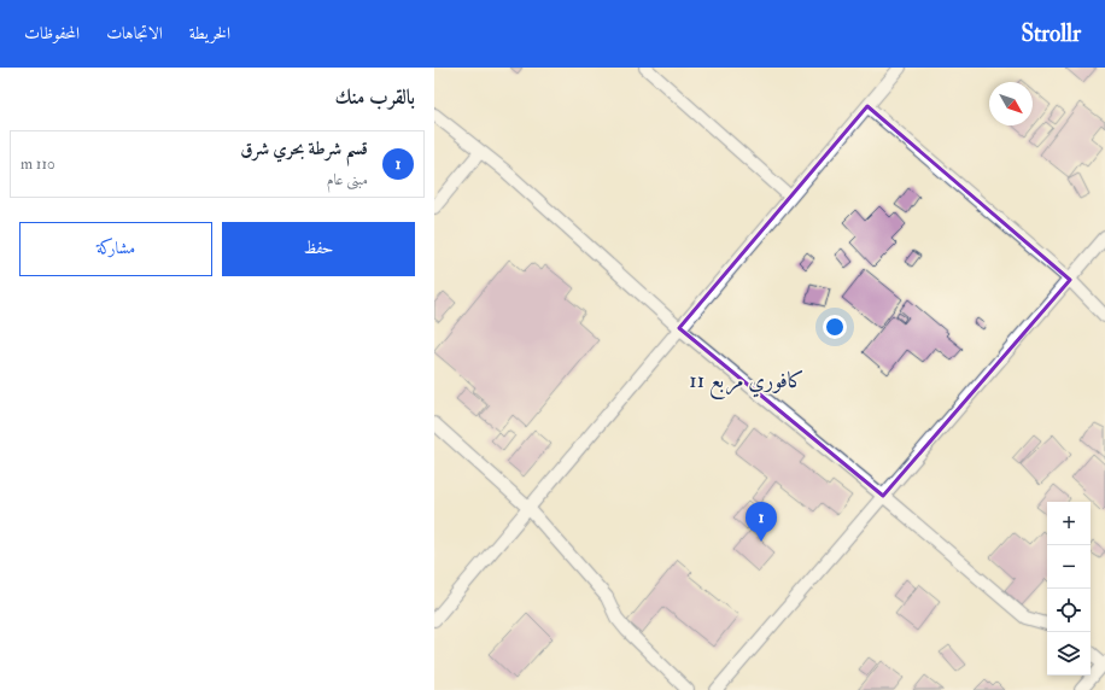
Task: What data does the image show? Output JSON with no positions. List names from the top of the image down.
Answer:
{
  "districts": ["كافوري مربع 11"],
  "north": "bottom right",
  "page": {
    "header": "Strollr",
    "nav": ["الخريطة", "الاتجاهات", "المحفوظات"],
    "heading": "بالقرب منك",
    "list": [
      {
        "mark": "1",
        "name": "قسم شرطة بحري شرق",
        "note": "مبنى عام",
        "value": "110 m"
      }
    ],
    "buttons": ["حفظ", "مشاركة"],
    "map_buttons": ["+", "−"],
    "pins": "1"
  }
}
